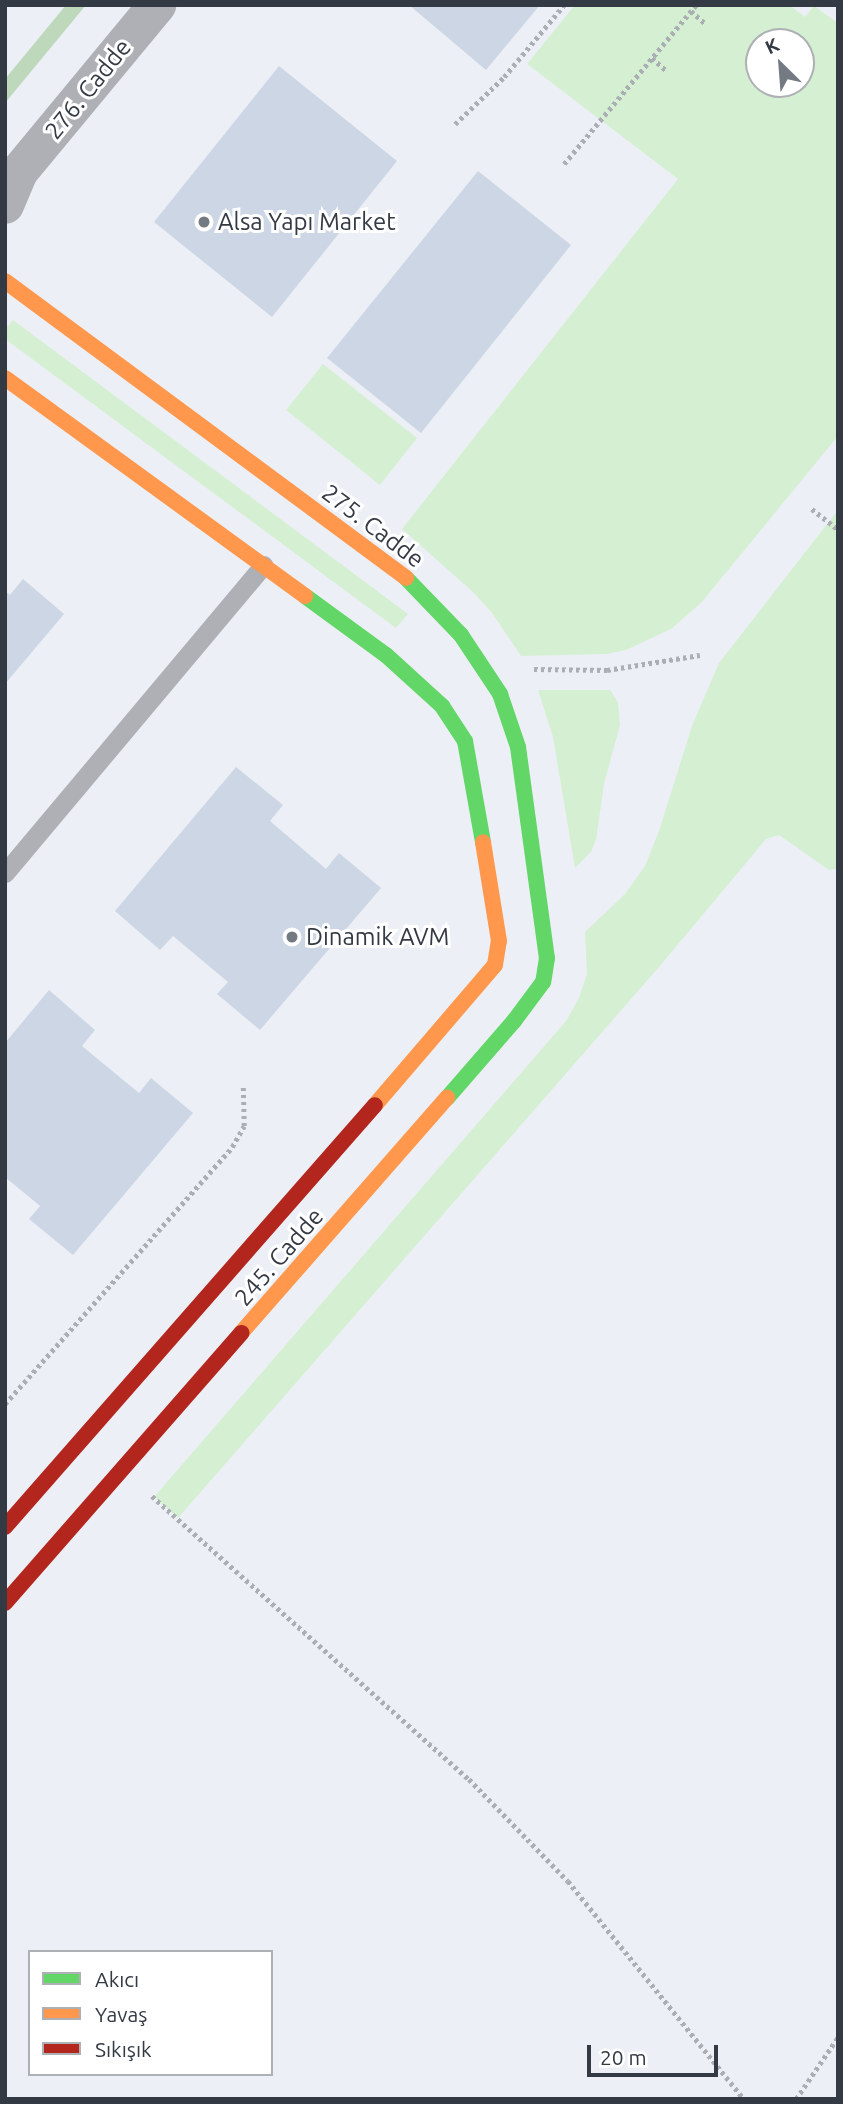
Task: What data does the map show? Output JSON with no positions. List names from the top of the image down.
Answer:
{
  "streets": {
    "street": ["276. Cadde", "275. Cadde", "245. Cadde"]
  },
  "crossings": [
    ["275. Cadde", "245. Cadde"]
  ],
  "places": ["Alsa Yapı Market", "Dinamik AVM"],
  "legend": ["Akıcı", "Yavaş", "Sıkışık"],
  "scale_bar": "20 m",
  "north": "top left"
}
